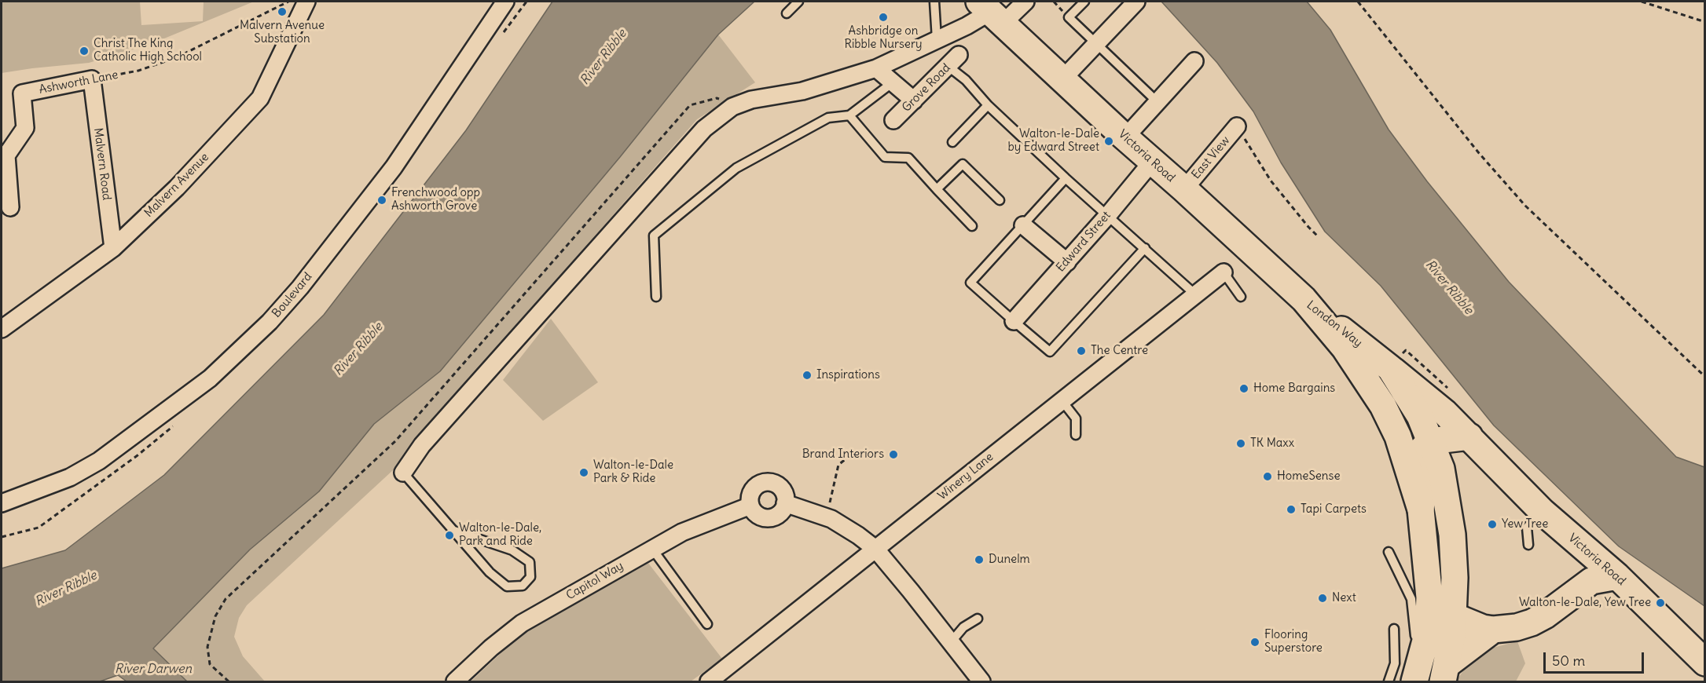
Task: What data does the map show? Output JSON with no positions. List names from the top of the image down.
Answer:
{
  "streets": {
    "main road": ["Victoria Road", "London Way"],
    "street": [
      "Ashworth Lane",
      "Grove Road",
      "East View",
      "Malvern Road",
      "Malvern Avenue",
      "Edward Street",
      "Boulevard",
      "Winery Lane",
      "Capitol Way"
    ]
  },
  "crossings": [
    ["Ashworth Lane", "Malvern Road"],
    ["Victoria Road", "East View"],
    ["Victoria Road", "Edward Street"],
    ["Victoria Road", "London Way"],
    ["Malvern Road", "Malvern Avenue"]
  ],
  "water": ["River Ribble", "River Darwen"],
  "places": [
    "Malvern Avenue Substation",
    "Ashbridge on Ribble Nursery",
    "Christ The King Catholic High School",
    "Walton-le-Dale by Edward Street",
    "Frenchwood opp Ashworth Grove",
    "The Centre",
    "Inspirations",
    "Home Bargains",
    "TK Maxx",
    "Brand Interiors",
    "Walton-le-Dale Park & Ride",
    "HomeSense",
    "Tapi Carpets",
    "Yew Tree",
    "Walton-le-Dale, Park and Ride",
    "Dunelm",
    "Next",
    "Walton-le-Dale, Yew Tree",
    "Flooring Superstore"
  ],
  "scale_bar": "50 m"
}
